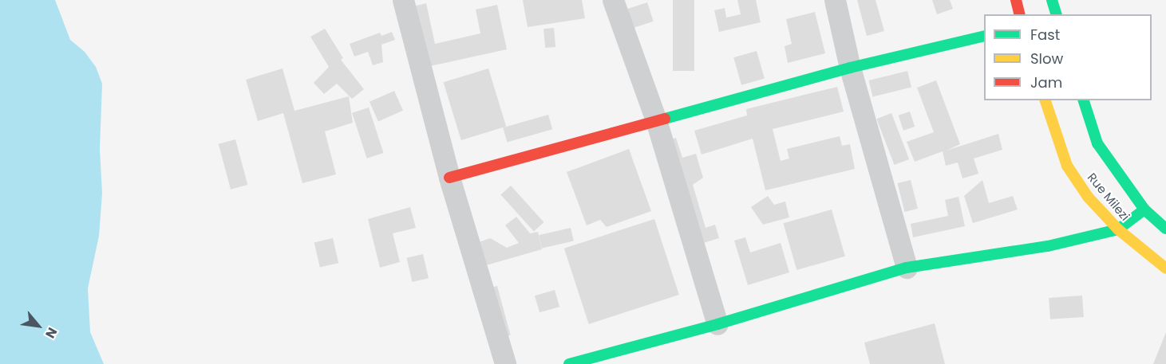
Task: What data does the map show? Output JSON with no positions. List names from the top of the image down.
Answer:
{
  "streets": {
    "street": ["Rue Milezi"]
  },
  "legend": ["Fast", "Slow", "Jam"],
  "north": "bottom right"
}
